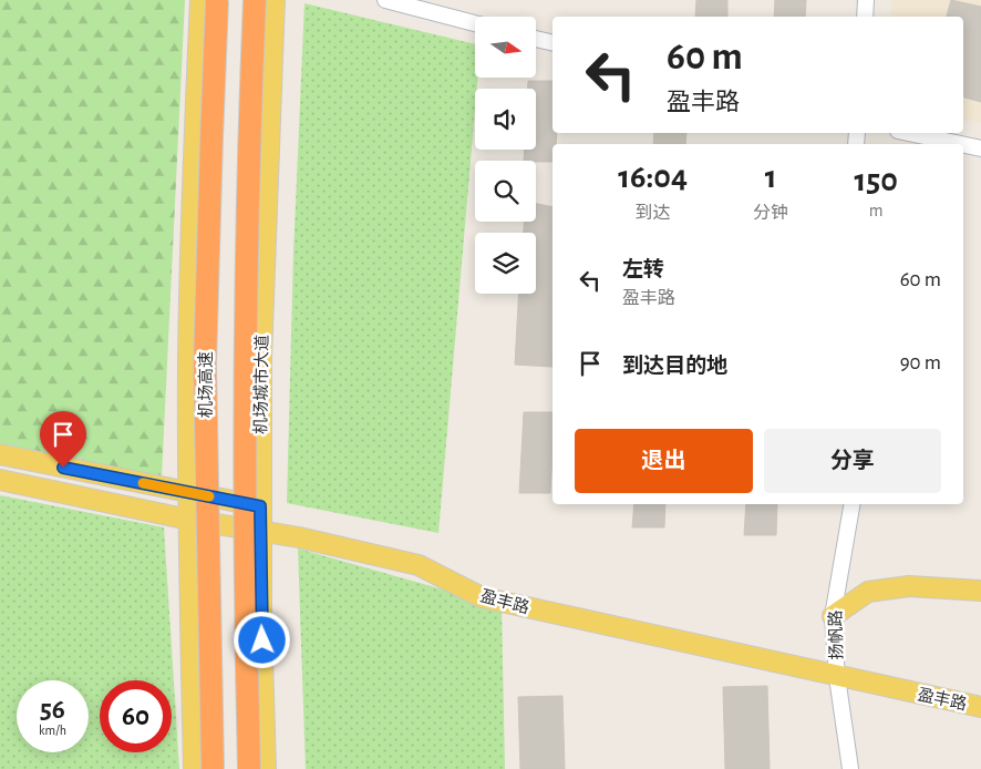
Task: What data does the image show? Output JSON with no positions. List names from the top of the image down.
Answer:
{
  "streets": {
    "highway": ["机场高速"],
    "main road": ["机场城市大道", "盈丰路"],
    "street": ["扬帆路"]
  },
  "crossings": [
    ["机场城市大道", "盈丰路"],
    ["盈丰路", "扬帆路"]
  ],
  "north": "right",
  "page": {
    "turn": ["60 m", "盈丰路"],
    "eta": [
      "16:04",
      "到达",
      "1",
      "分钟",
      "150",
      "m"
    ],
    "list": [
      {
        "name": "左转",
        "note": "盈丰路",
        "value": "60 m"
      },
      {
        "name": "到达目的地",
        "value": "90 m"
      }
    ],
    "buttons": ["退出", "分享"],
    "speed": "56 km/h",
    "limit": "60"
  }
}
